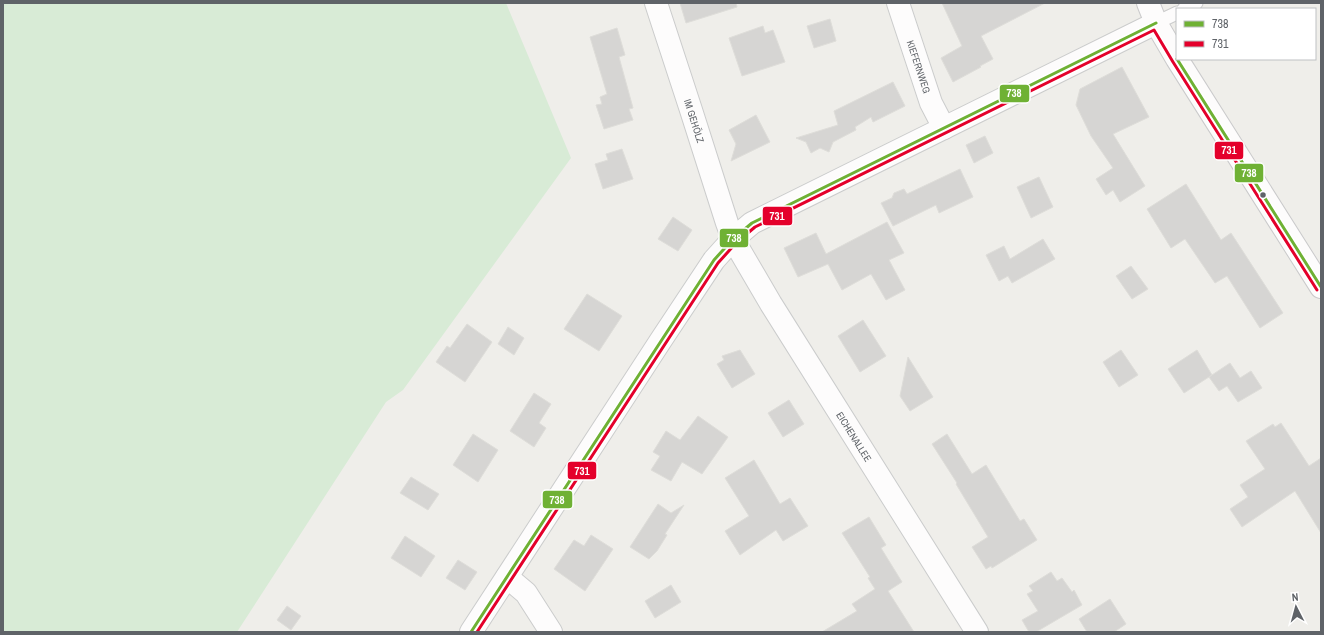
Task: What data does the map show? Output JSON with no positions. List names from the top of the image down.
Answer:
{
  "streets": {
    "street": ["KIEFERNWEG", "IM GEHÖLZ", "EICHENALLEE"]
  },
  "crossings": [
    ["IM GEHÖLZ", "EICHENALLEE"]
  ],
  "lines": ["transit line 738", "transit line 731"],
  "legend": ["738", "731"],
  "north": "top"
}
